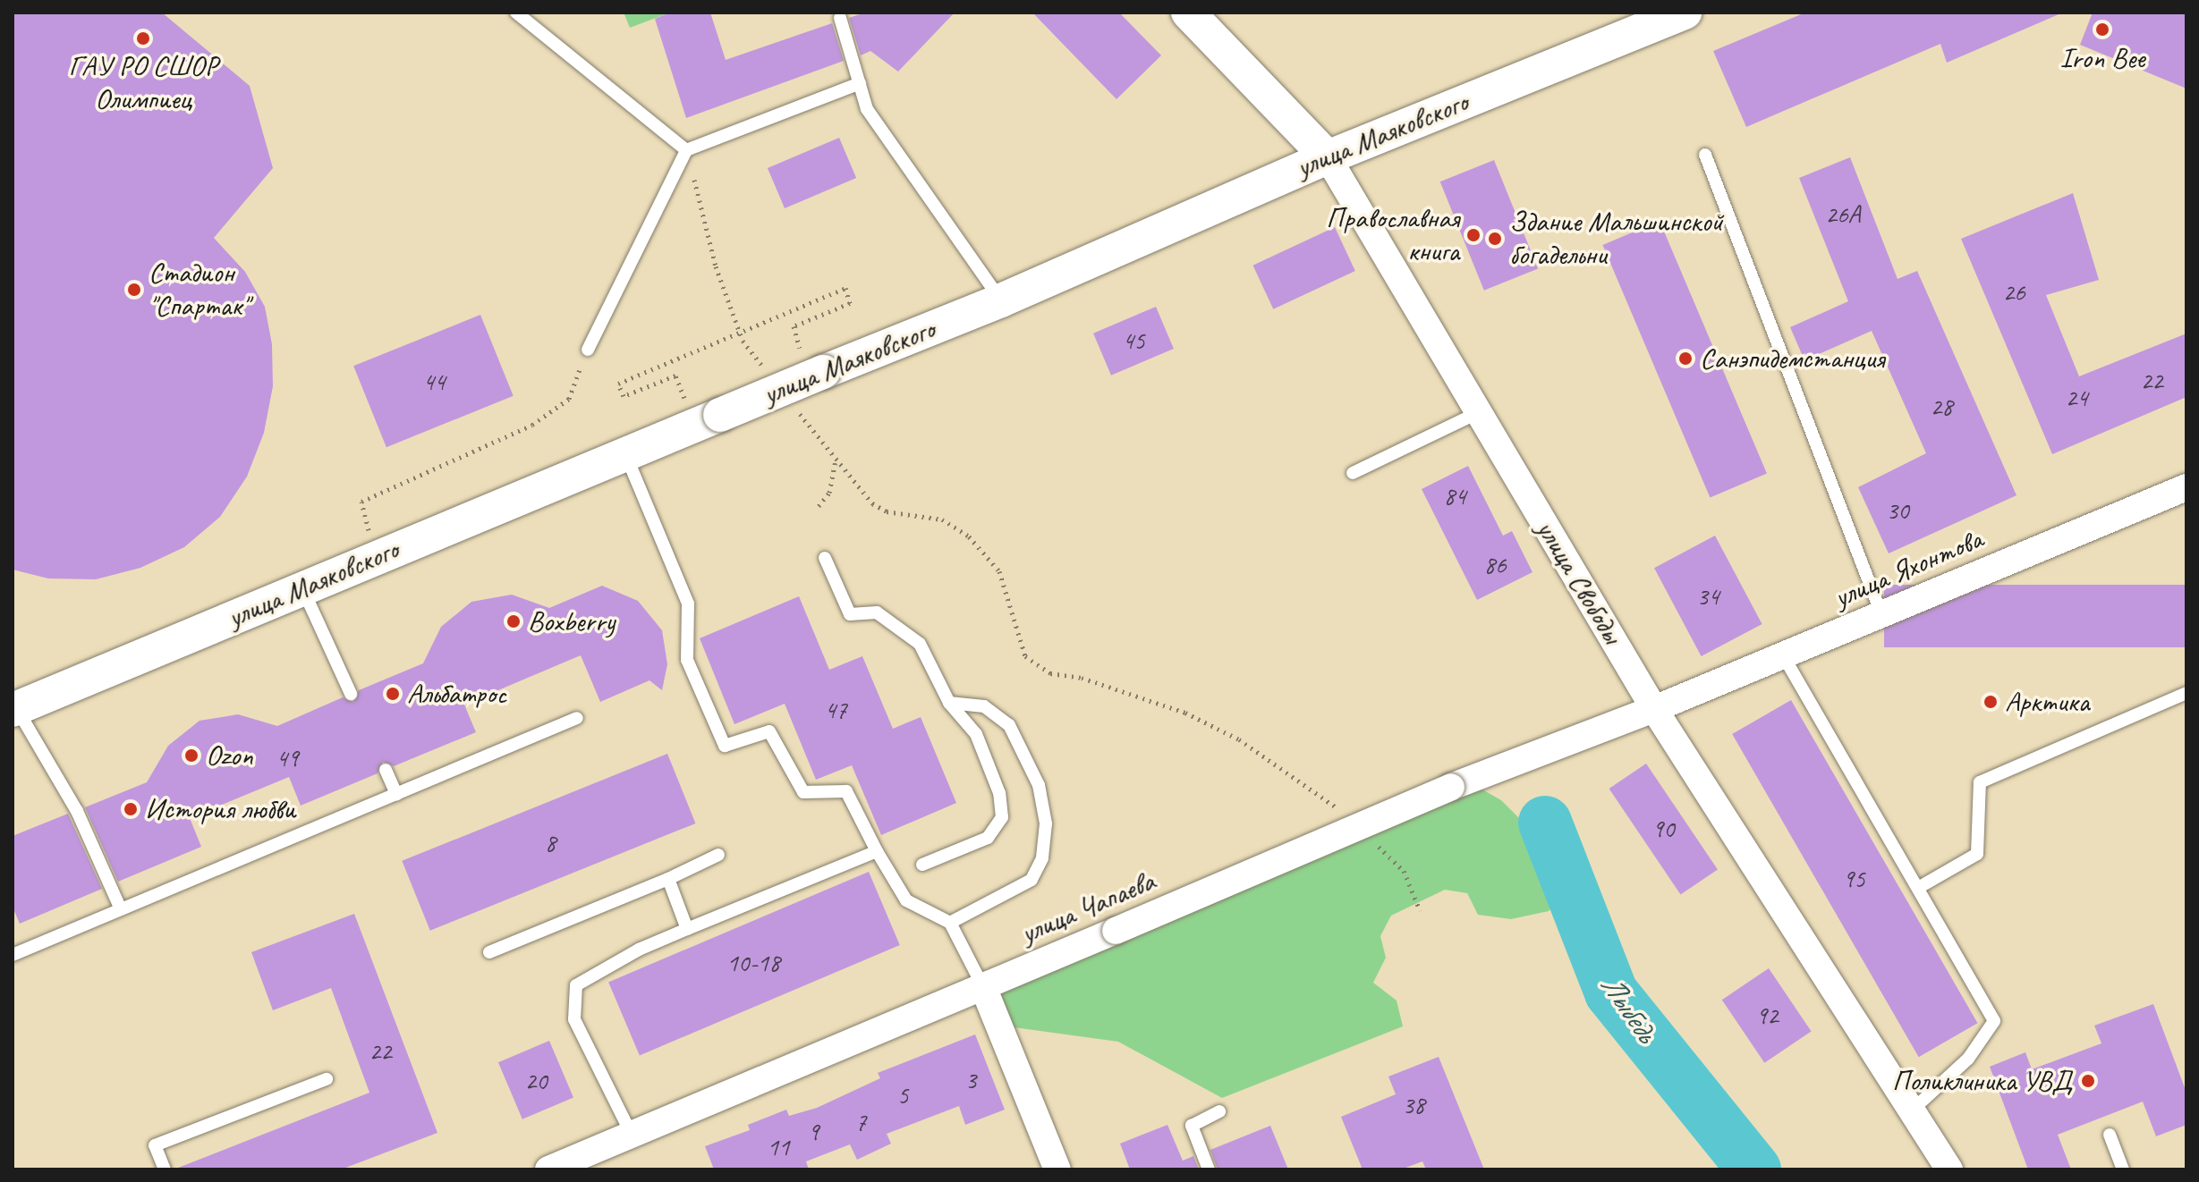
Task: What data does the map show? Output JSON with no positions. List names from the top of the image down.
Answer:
{
  "streets": {
    "street": [
      "улица Маяковского",
      "улица Яхонтова",
      "улица Свободы",
      "улица Чапаева"
    ]
  },
  "crossings": [
    ["улица Маяковского", "улица Свободы"],
    ["улица Яхонтова", "улица Свободы"],
    ["улица Яхонтова", "улица Чапаева"],
    ["улица Свободы", "улица Чапаева"]
  ],
  "water": ["Лыбедь"],
  "places": [
    "Iron Bee",
    "ГАУ РО СШОР Олимпиец",
    "Православная книга",
    "Здание Мальшинской богадельни",
    "Стадион \"Спартак\"",
    "Санэпидемстанция",
    "Boxberry",
    "Альбатрос",
    "Арктика",
    "Ozon",
    "История любви",
    "Поликлиника УВД"
  ],
  "house_numbers": [
    "26А",
    "26",
    "45",
    "22",
    "44",
    "24",
    "28",
    "84",
    "30",
    "86",
    "34",
    "47",
    "49",
    "90",
    "8",
    "95",
    "10-18",
    "92",
    "22",
    "3",
    "20",
    "5",
    "38",
    "7",
    "9",
    "11"
  ]
}
